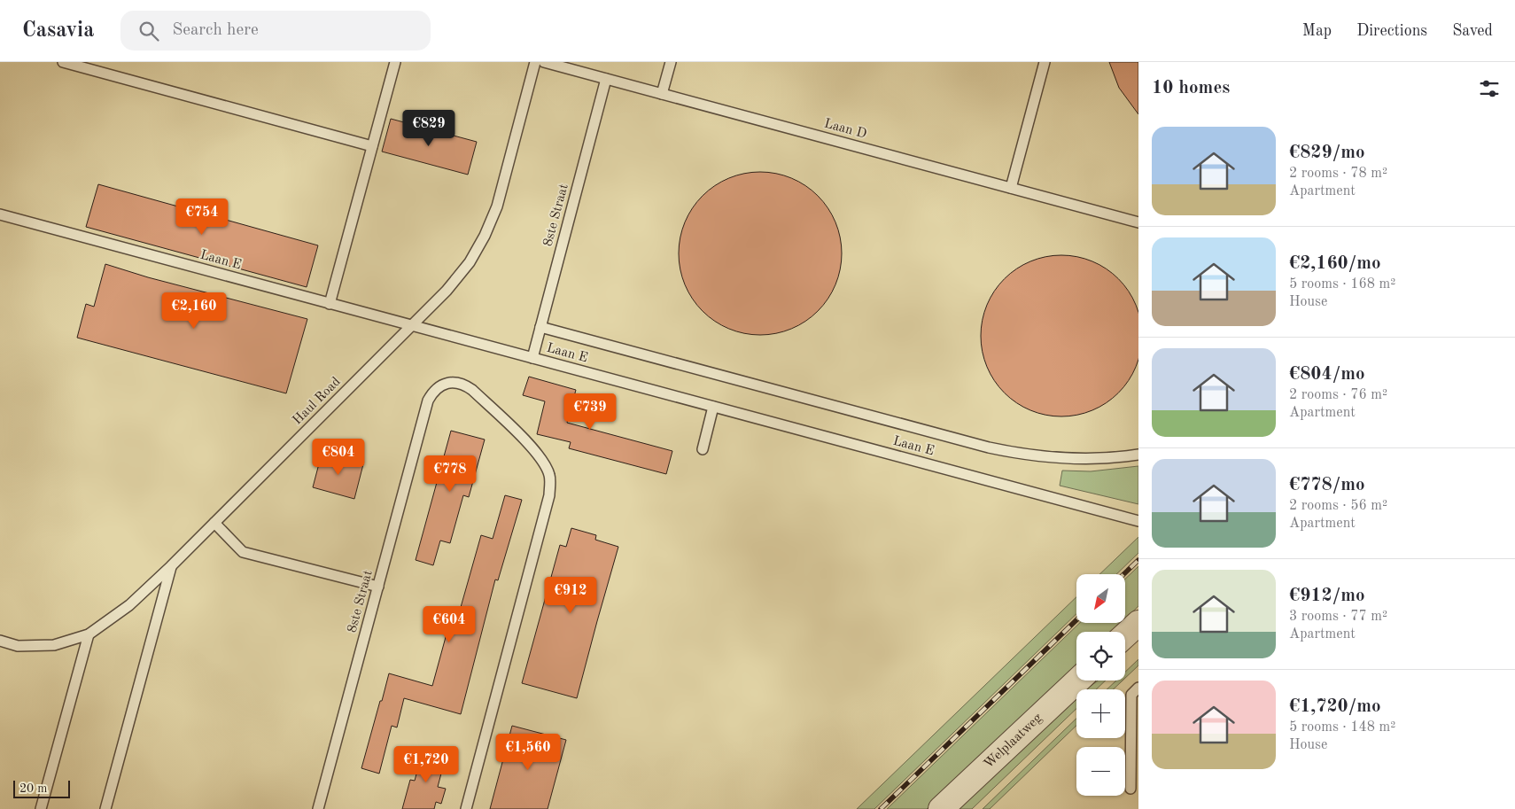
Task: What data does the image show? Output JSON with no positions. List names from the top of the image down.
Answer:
{
  "streets": {
    "street": ["Welplaatweg"],
    "lane": [
      "Laan D",
      "8ste Straat",
      "Laan E",
      "Haul Road"
    ]
  },
  "crossings": [
    ["Laan D", "8ste Straat"],
    ["8ste Straat", "Laan E"],
    ["Laan E", "Haul Road"]
  ],
  "scale_bar": "20 m",
  "north": "bottom left",
  "page": {
    "header": "Casavia",
    "search": "Search here",
    "nav": ["Map", "Directions", "Saved"],
    "heading": "10 homes",
    "price": [
      "€829",
      "€754",
      "€2,160",
      "€739",
      "€804",
      "€778",
      "€912",
      "€604",
      "€1,560",
      "€1,720"
    ],
    "list": [
      {
        "name": "€829/mo",
        "note": "2 rooms · 78 m² · Apartment"
      },
      {
        "name": "€2,160/mo",
        "note": "5 rooms · 168 m² · House"
      },
      {
        "name": "€804/mo",
        "note": "2 rooms · 76 m² · Apartment"
      },
      {
        "name": "€778/mo",
        "note": "2 rooms · 56 m² · Apartment"
      },
      {
        "name": "€912/mo",
        "note": "3 rooms · 77 m² · Apartment"
      },
      {
        "name": "€1,720/mo",
        "note": "5 rooms · 148 m² · House"
      }
    ],
    "map_buttons": ["+", "−"],
    "scale": "20 m"
  }
}
